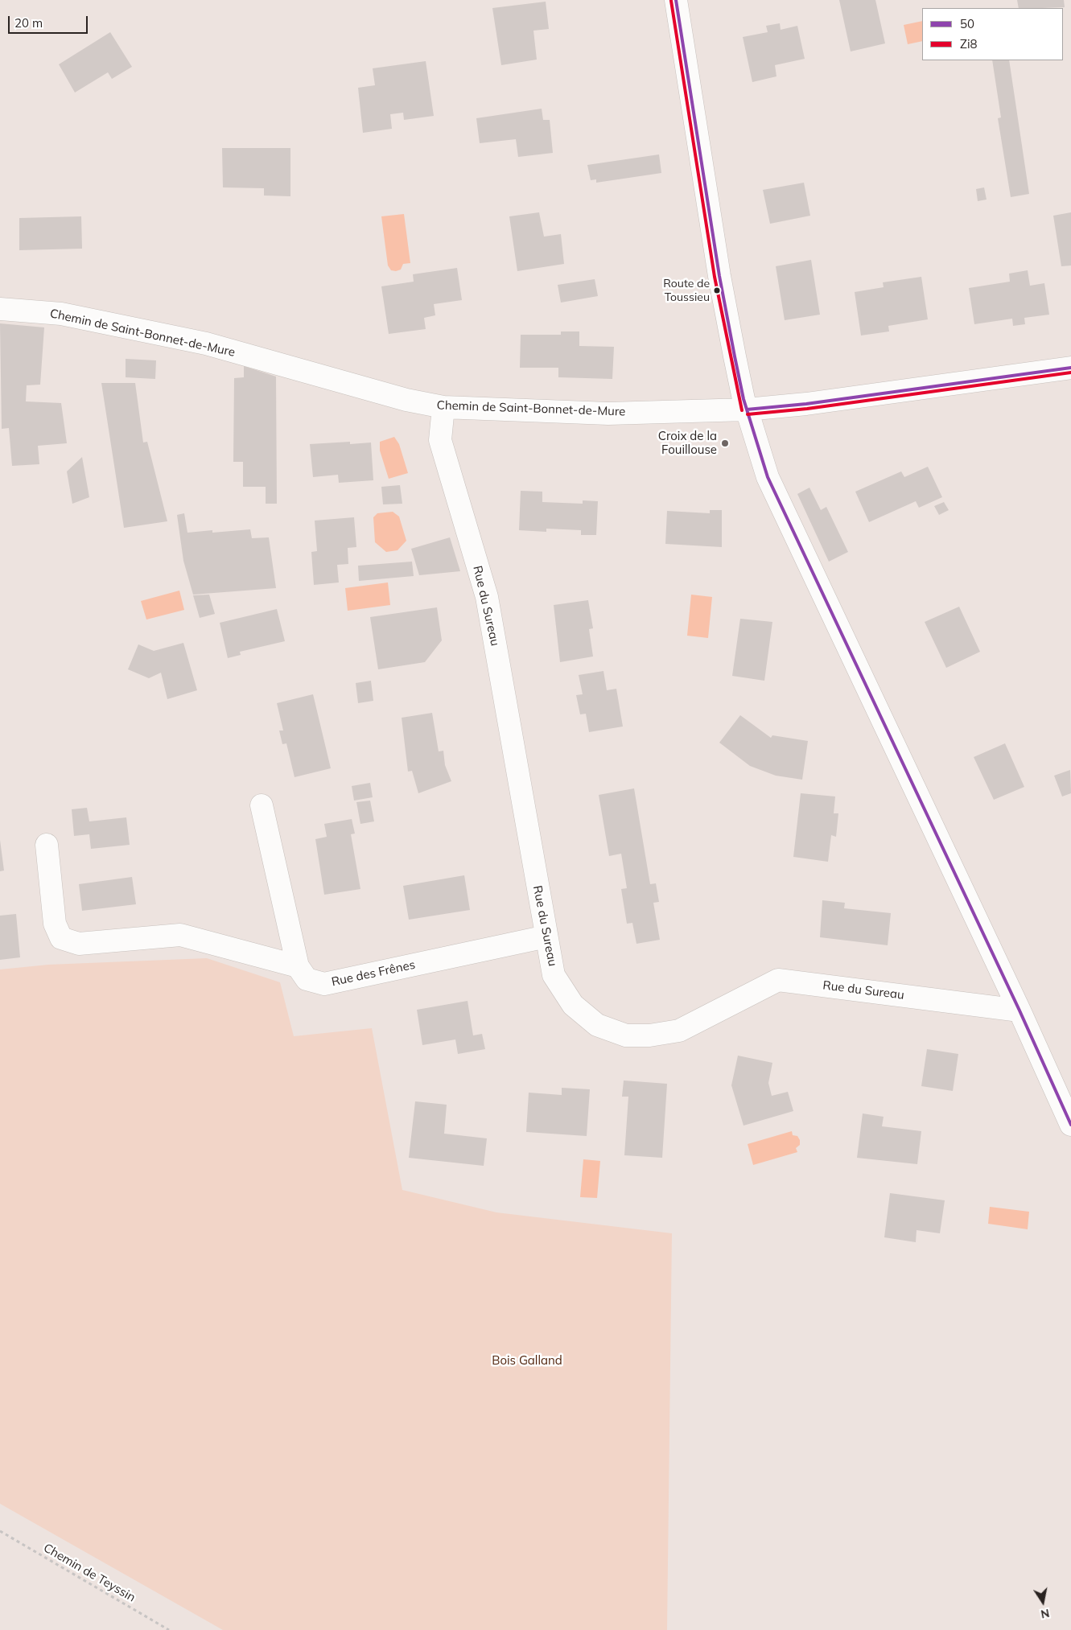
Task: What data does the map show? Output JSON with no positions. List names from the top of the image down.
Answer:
{
  "streets": {
    "street": ["Chemin de Saint-Bonnet-de-Mure", "Rue du Sureau", "Rue des Frênes"],
    "path": ["Chemin de Teyssin"]
  },
  "crossings": [
    ["Chemin de Saint-Bonnet-de-Mure", "Rue du Sureau"],
    ["Rue du Sureau", "Rue des Frênes"]
  ],
  "parks": ["Bois Galland"],
  "places": ["Route de Toussieu", "Croix de la Fouillouse"],
  "lines": ["transit line 50", "transit line Zi8"],
  "legend": ["50", "Zi8"],
  "scale_bar": "20 m",
  "north": "bottom"
}
